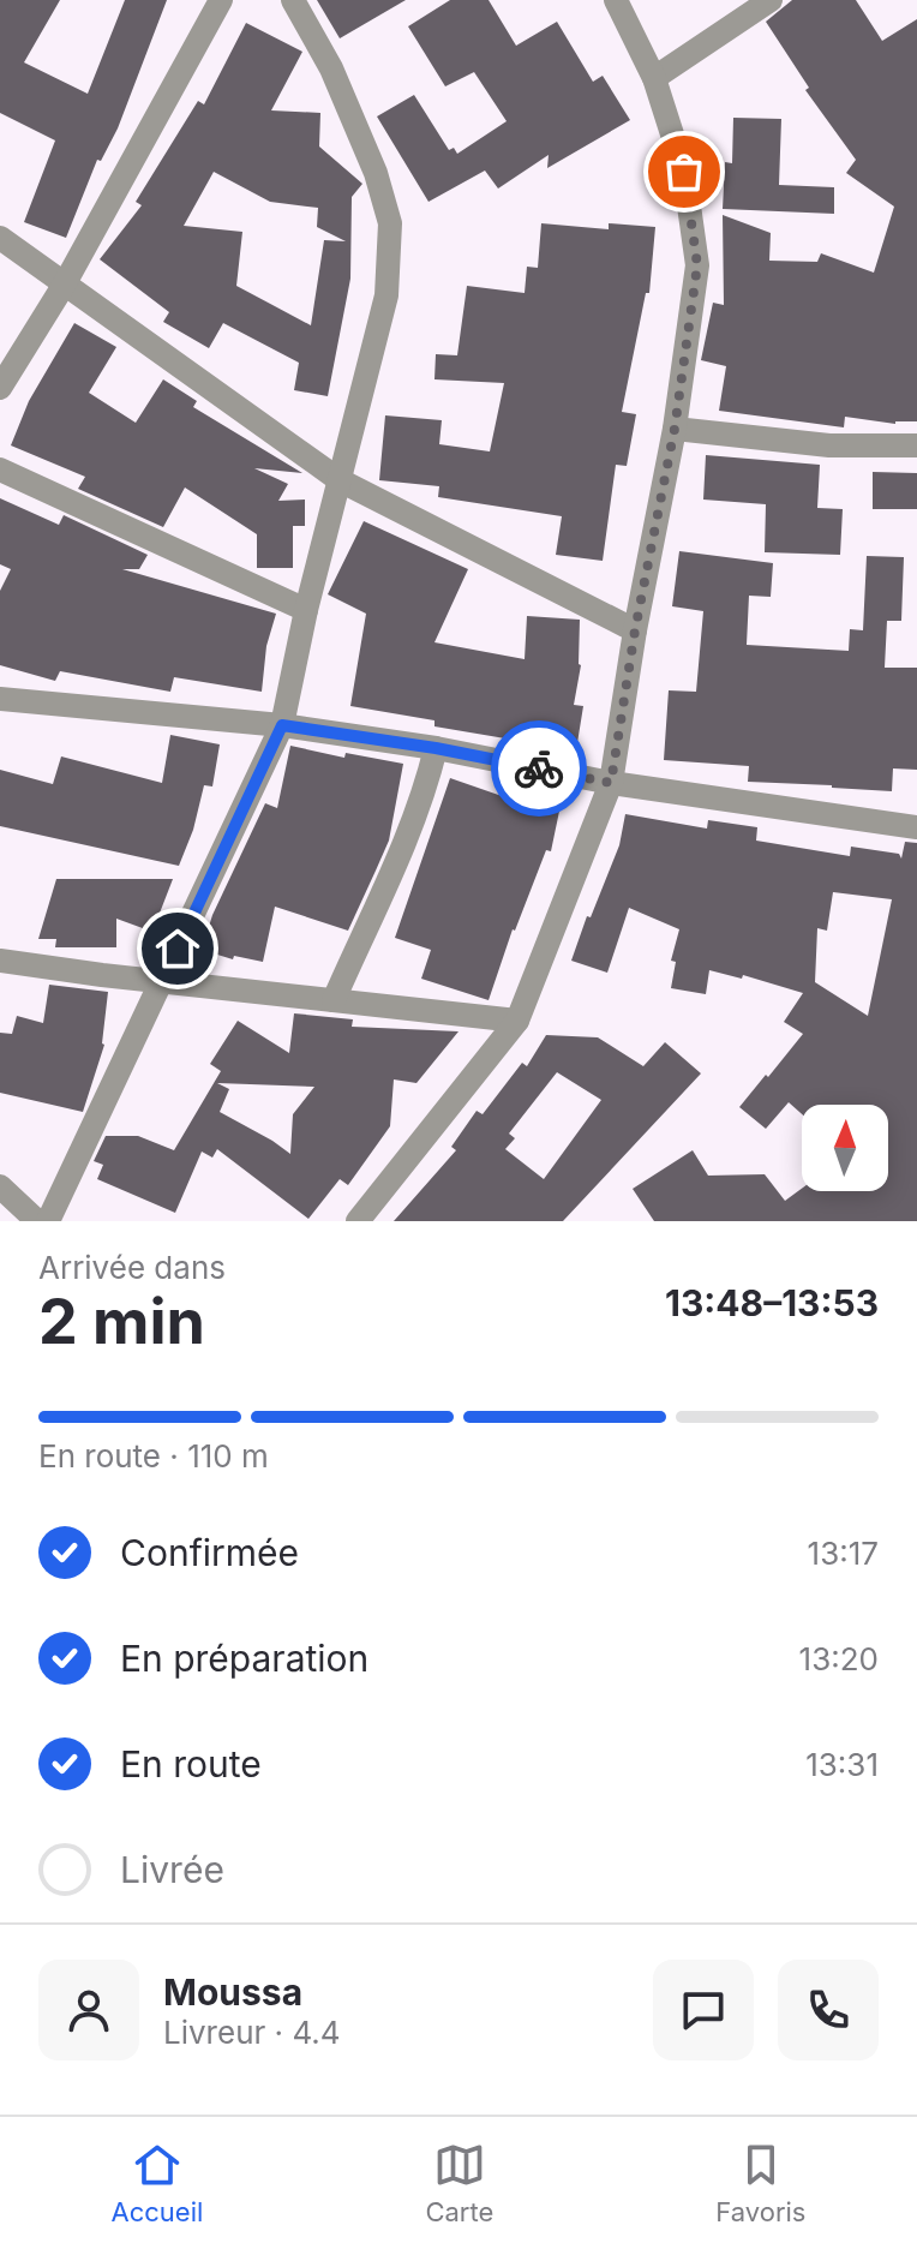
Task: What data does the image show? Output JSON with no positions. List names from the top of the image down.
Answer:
{
  "north": "top",
  "page": {
    "heading": ["2 min", "Arrivée dans", "13:48–13:53"],
    "panel": ["Moussa", "Livreur · 4.4"],
    "bar": "En route · 110 m",
    "list": [
      ["Confirmée", "13:17"],
      ["En préparation", "13:20"],
      ["En route", "13:31"],
      "Livrée"
    ],
    "tabs": ["Accueil", "Carte", "Favoris"]
  }
}
